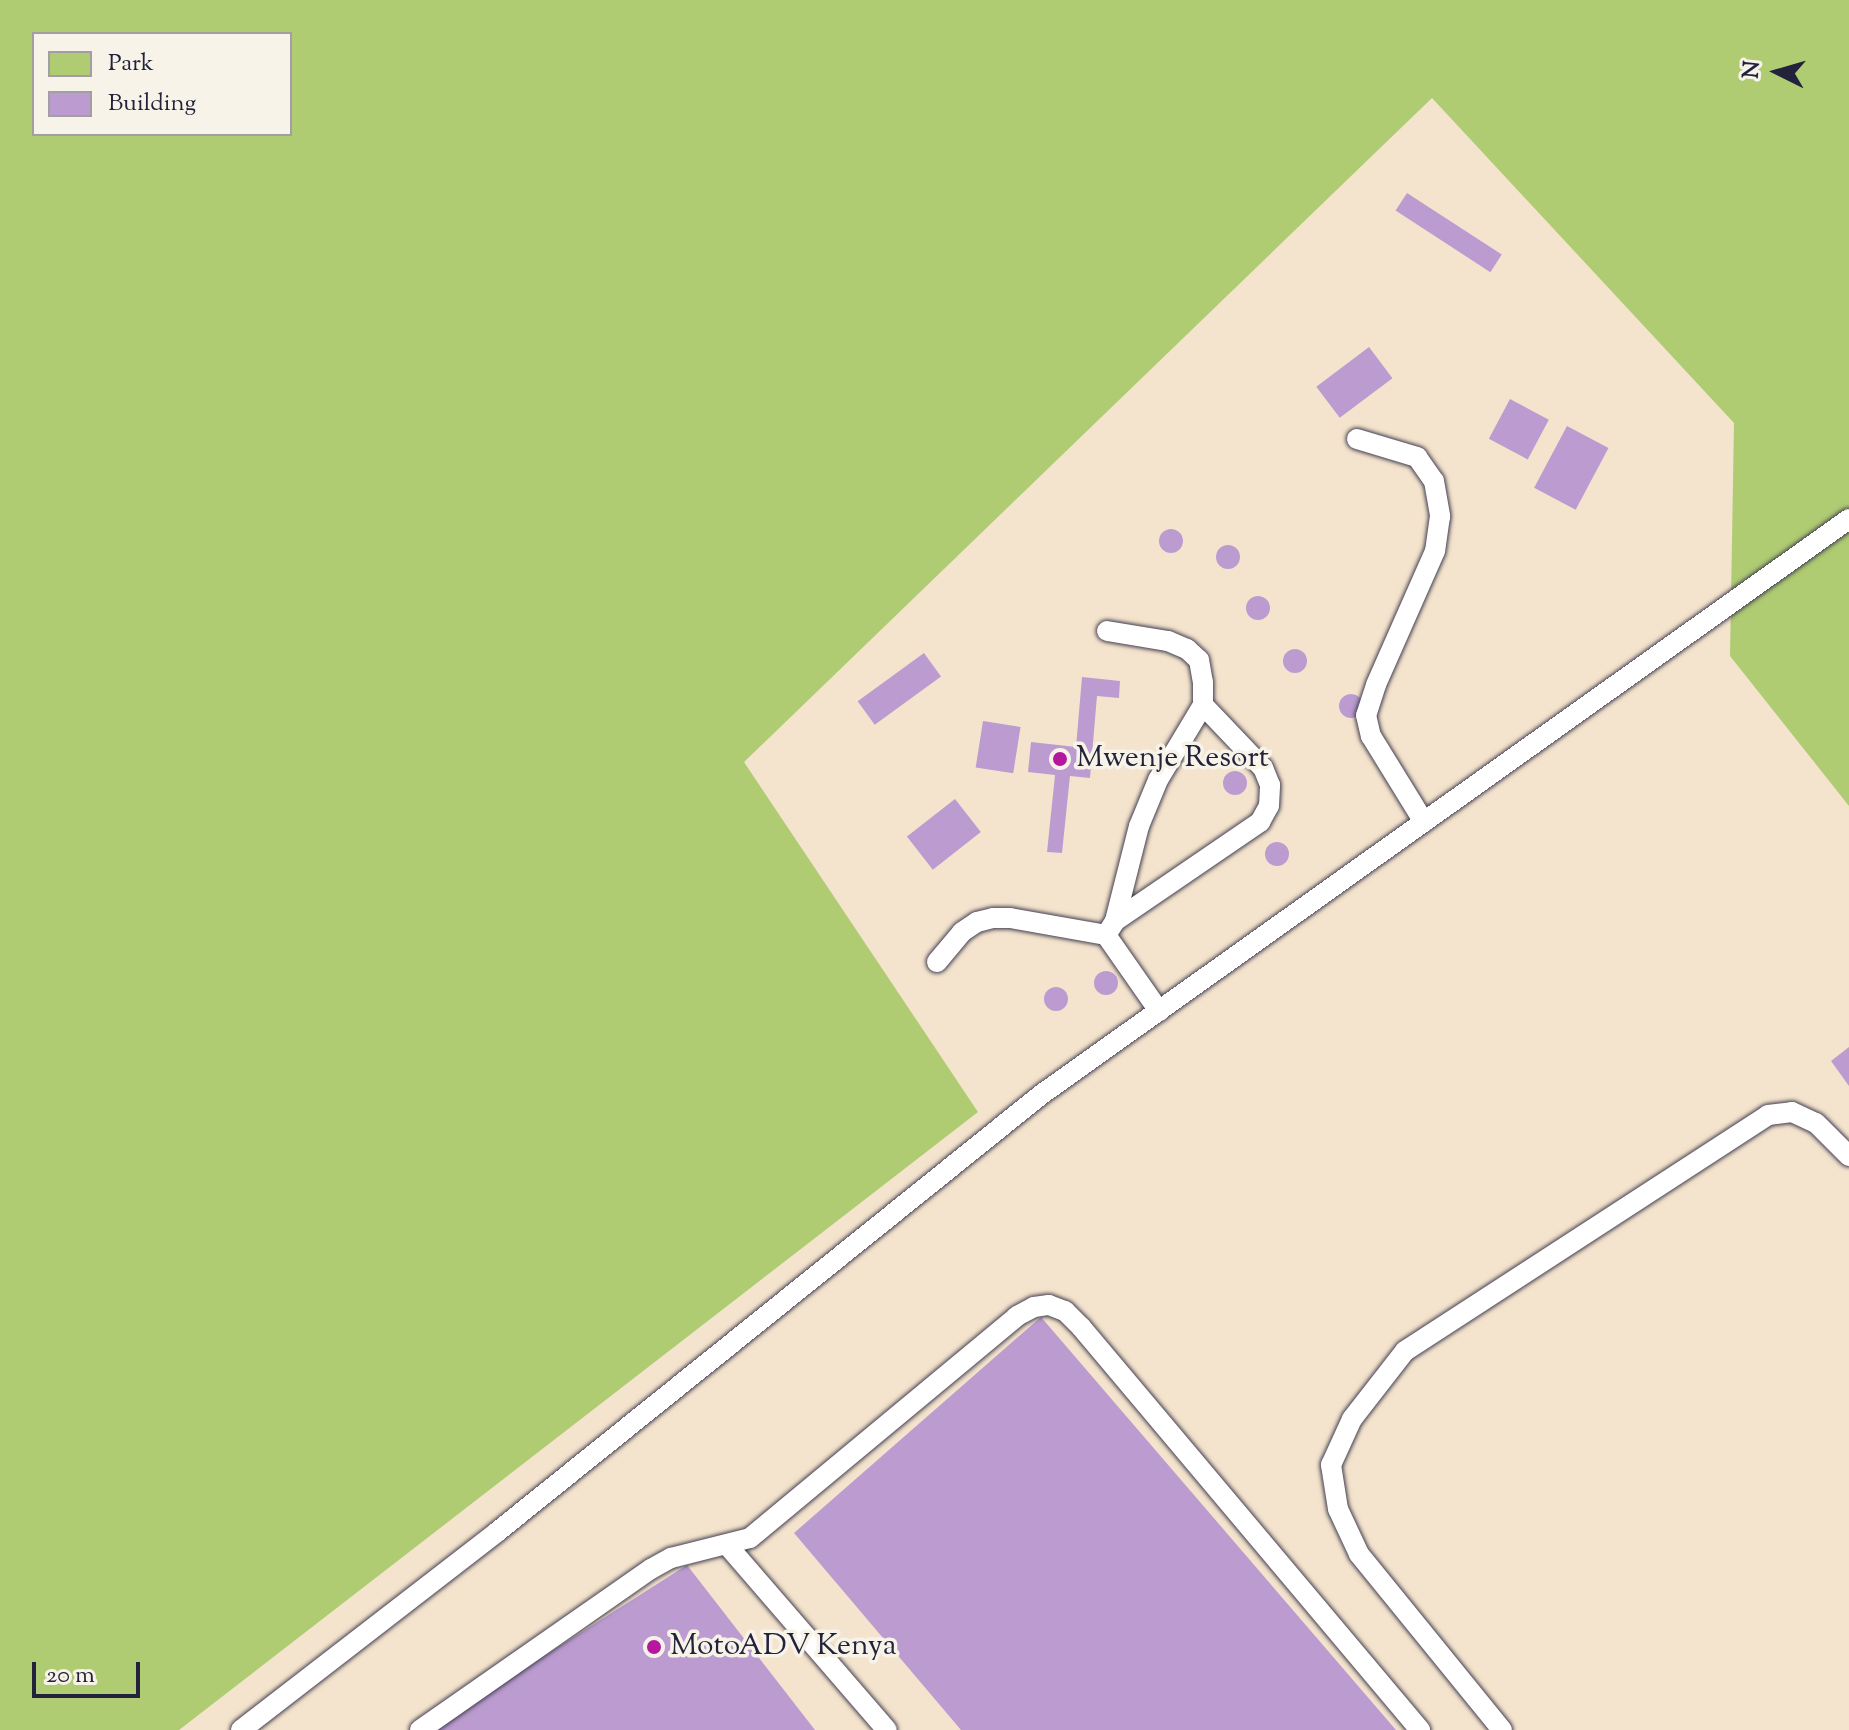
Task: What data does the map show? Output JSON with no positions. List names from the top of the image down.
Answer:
{
  "places": ["Mwenje Resort", "MotoADV Kenya"],
  "legend": ["Park", "Building"],
  "scale_bar": "20 m",
  "north": "left"
}
